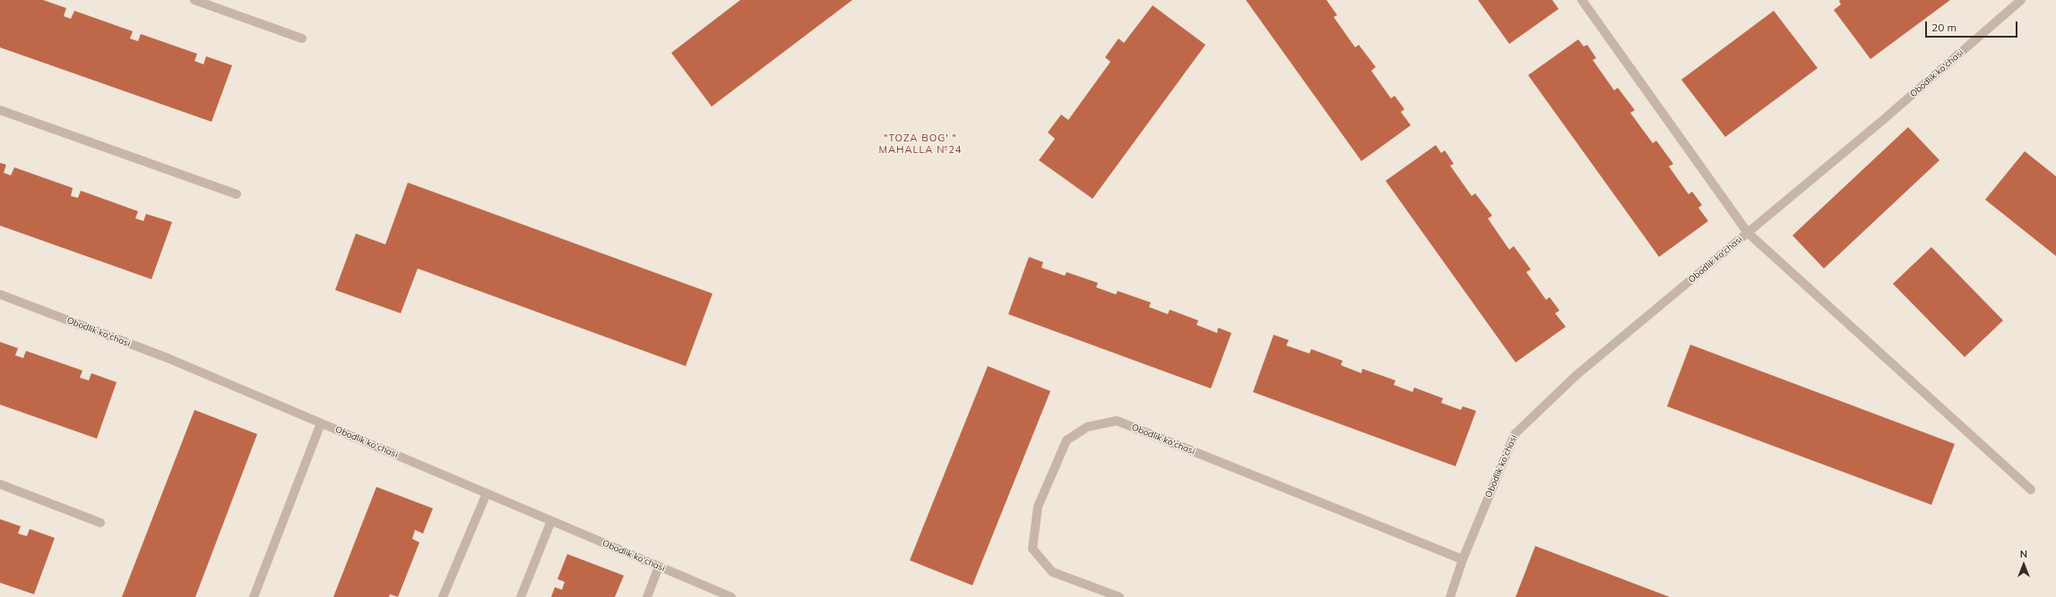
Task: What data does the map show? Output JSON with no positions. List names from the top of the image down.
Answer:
{
  "streets": {
    "street": ["Obodlik ko'chasi"]
  },
  "districts": ["\"TOZA BOG' \" MAHALLA №24"],
  "scale_bar": "20 m",
  "north": "top"
}
